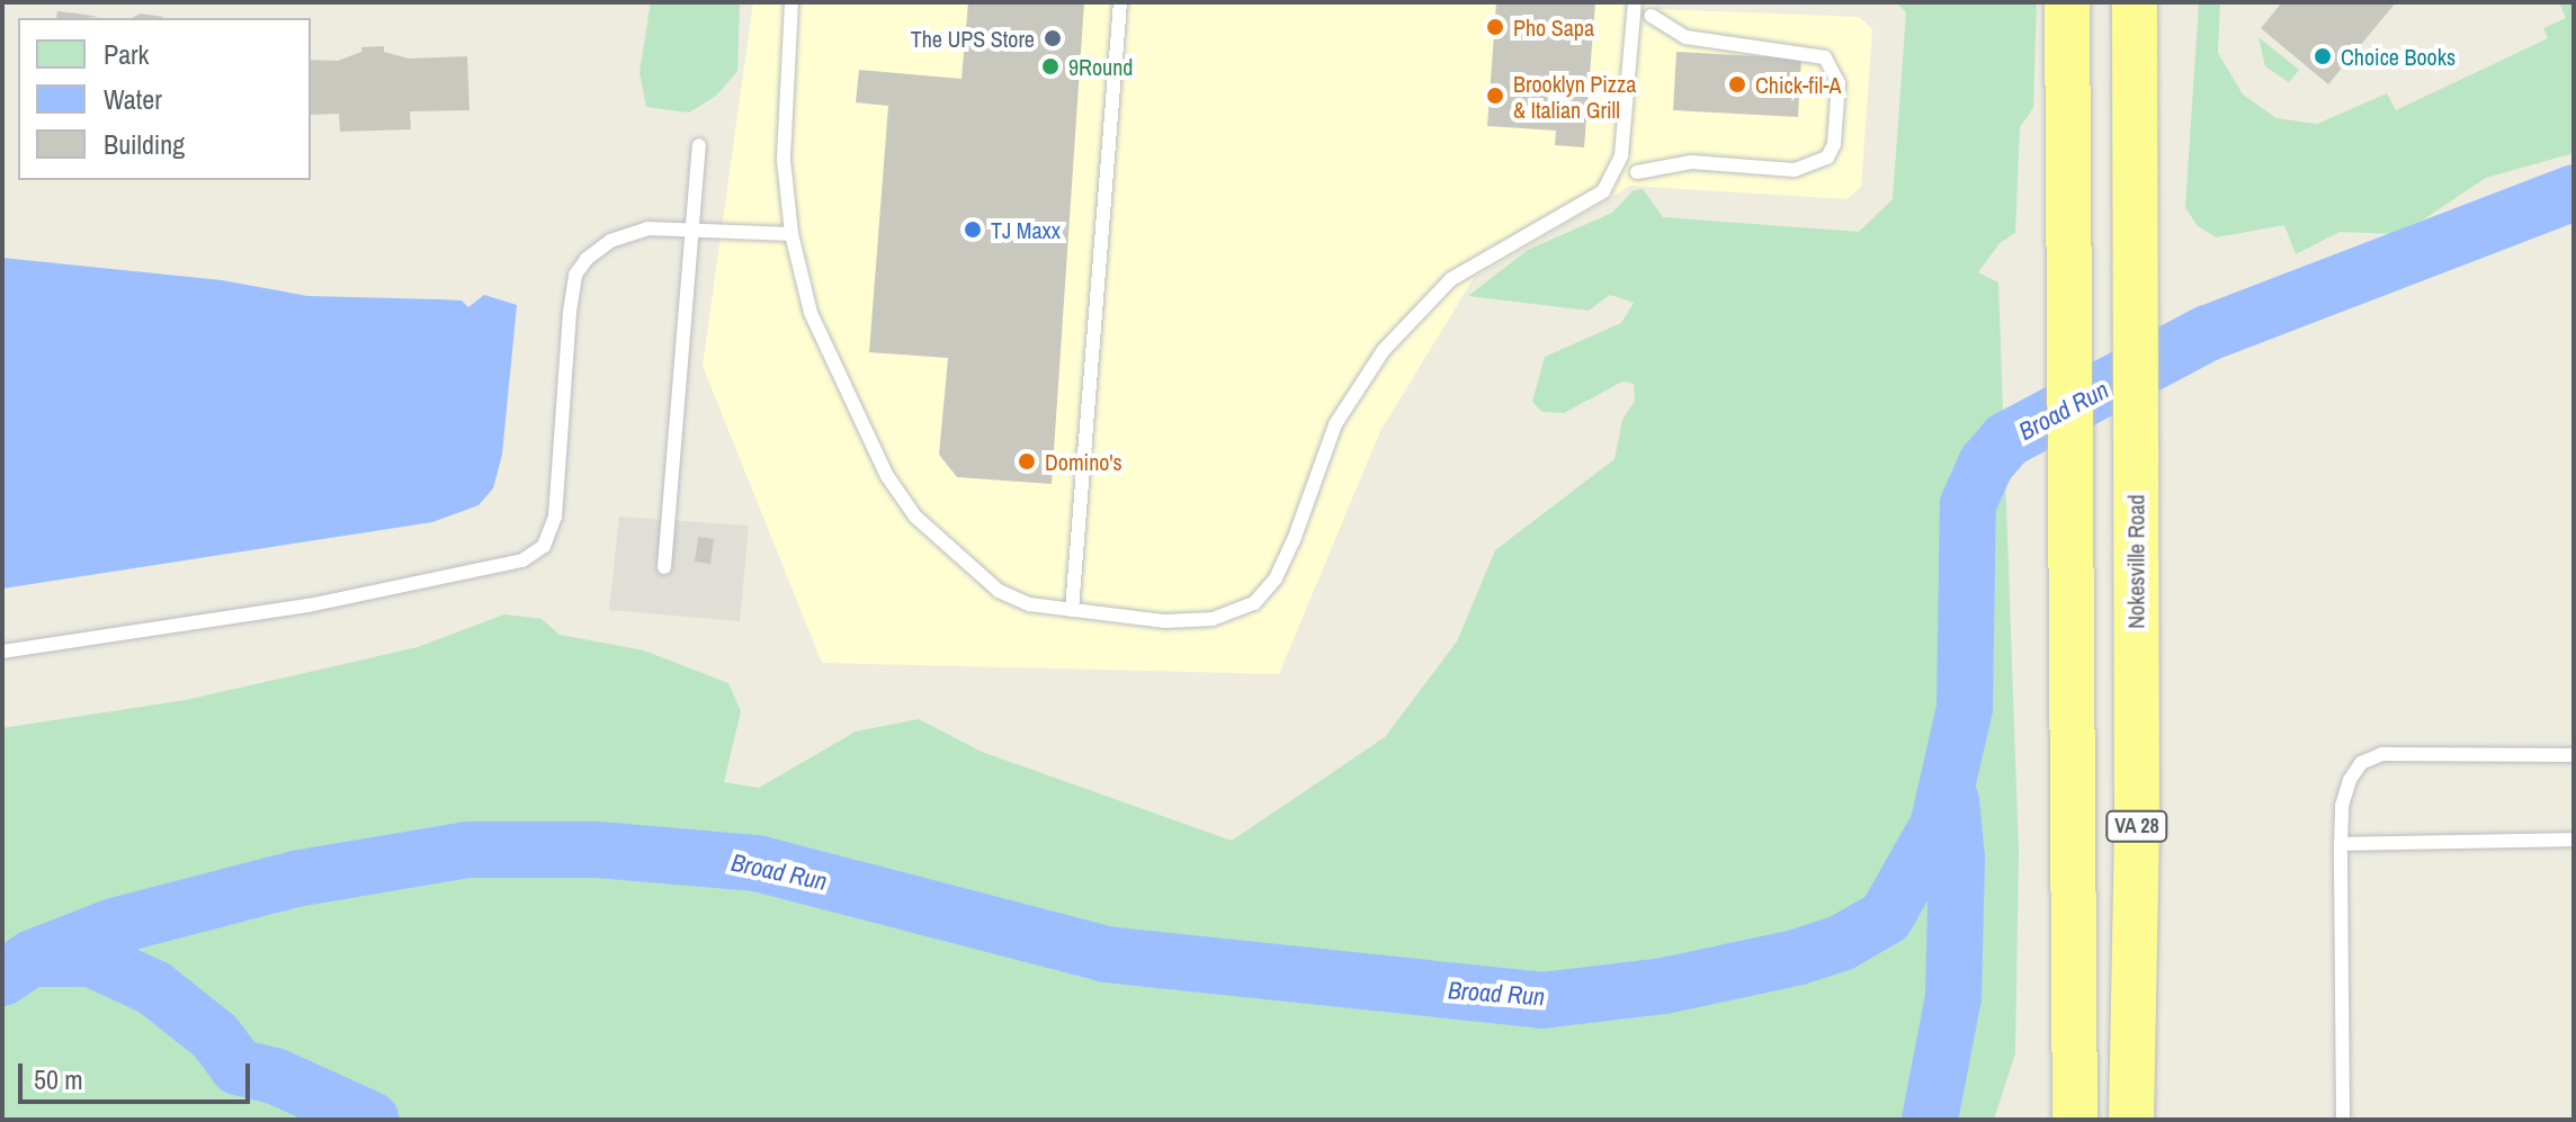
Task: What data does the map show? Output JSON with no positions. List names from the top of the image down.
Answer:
{
  "streets": {
    "highway": ["Nokesville Road", "VA 28"]
  },
  "water": ["Broad Run"],
  "places": [
    "Pho Sapa",
    "The UPS Store",
    "Choice Books",
    "9Round",
    "Chick-fil-A",
    "Brooklyn Pizza & Italian Grill",
    "TJ Maxx",
    "Domino's"
  ],
  "legend": ["Park", "Water", "Building"],
  "scale_bar": "50 m"
}
